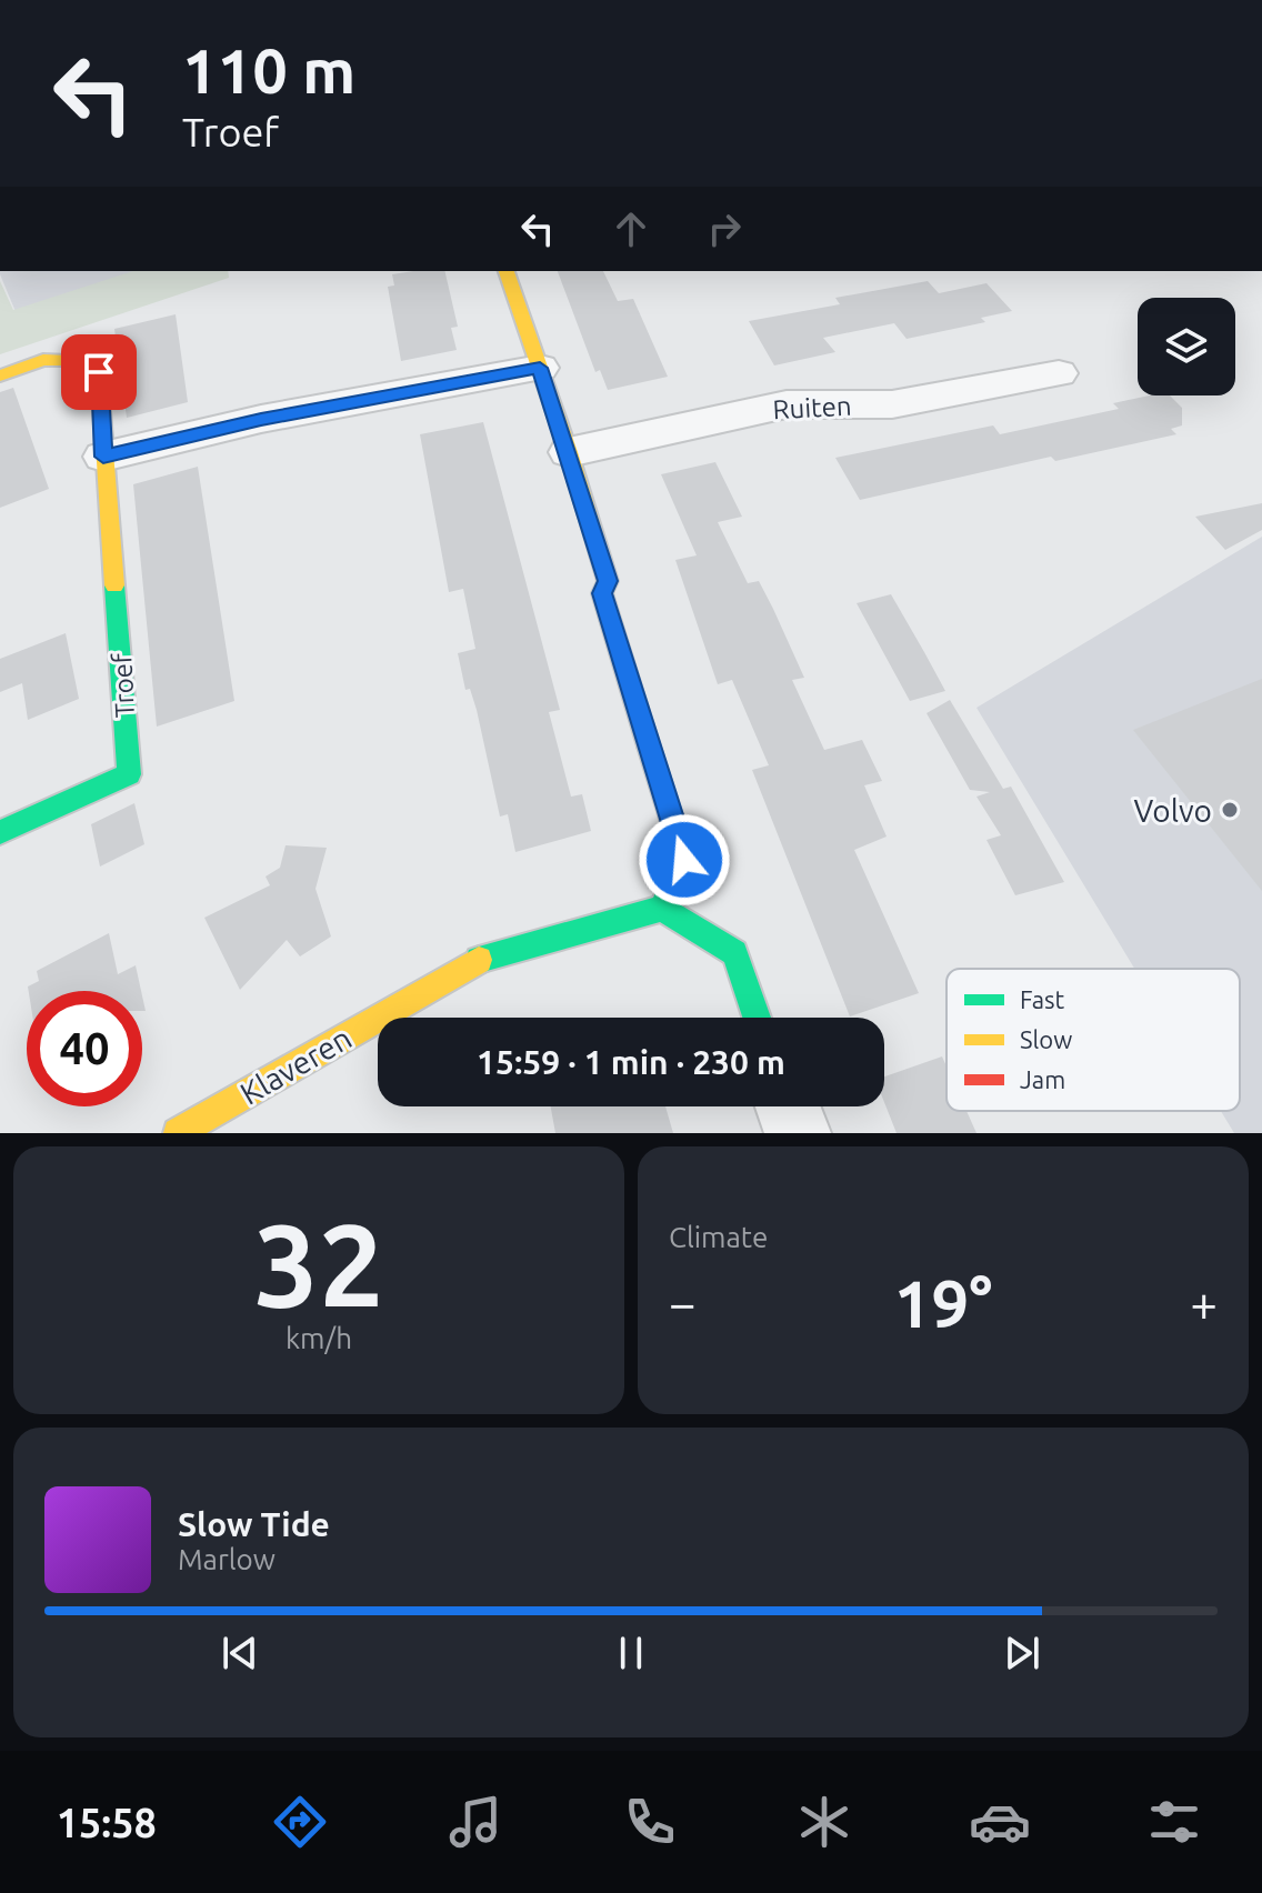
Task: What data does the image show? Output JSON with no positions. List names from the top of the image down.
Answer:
{
  "streets": {
    "street": ["Ruiten", "Troef", "Klaveren"]
  },
  "places": ["Volvo"],
  "legend": ["Fast", "Slow", "Jam"],
  "page": {
    "turn": ["110 m", "Troef"],
    "limit": "40",
    "trip": "15:59 · 1 min · 230 m",
    "tile": [
      ["32", "km/h"],
      "Climate"
    ],
    "heat": ["−", "19°", "+"],
    "song": ["Slow Tide", "Marlow"],
    "tabs": "15:58"
  }
}
